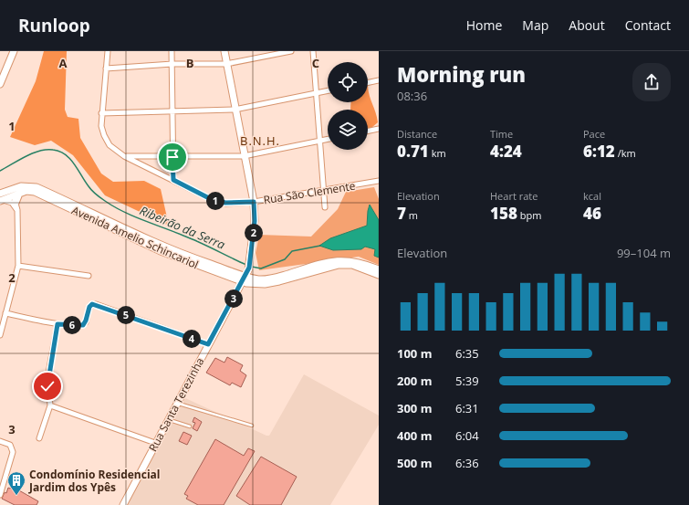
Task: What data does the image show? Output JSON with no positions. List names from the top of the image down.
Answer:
{
  "streets": {
    "main road": ["Avenida Amelio Schincariol", "Rua Santa Terezinha"],
    "street": ["Rua São Clemente"]
  },
  "crossings": [
    ["Rua São Clemente", "Rua Santa Terezinha"],
    ["Avenida Amelio Schincariol", "Rua Santa Terezinha"]
  ],
  "districts": ["B.N.H."],
  "water": ["Ribeirão da Serra"],
  "places": {
    "building": ["Condomínio Residencial Jardim dos Ypês"]
  },
  "page": {
    "header": "Runloop",
    "nav": [
      "Home",
      "Map",
      "About",
      "Contact"
    ],
    "heading": ["Morning run", "08:36"],
    "stats": [
      ["Distance", "0.71 km"],
      ["Time", "4:24"],
      ["Pace", "6:12 /km"],
      ["Elevation", "7 m"],
      ["Heart rate", "158 bpm"],
      ["kcal", "46"]
    ],
    "pins": [
      "1",
      "2",
      "3",
      "5",
      "6",
      "4"
    ],
    "chart": ["Elevation", "99–104 m"],
    "list": [
      {
        "name": "100 m",
        "note": "6:35"
      },
      {
        "name": "200 m",
        "note": "5:39"
      },
      {
        "name": "300 m",
        "note": "6:31"
      },
      {
        "name": "400 m",
        "note": "6:04"
      },
      {
        "name": "500 m",
        "note": "6:36"
      }
    ]
  },
  "grid": {
    "columns": ["A", "B", "C"],
    "rows": ["1", "2", "3"]
  }
}
